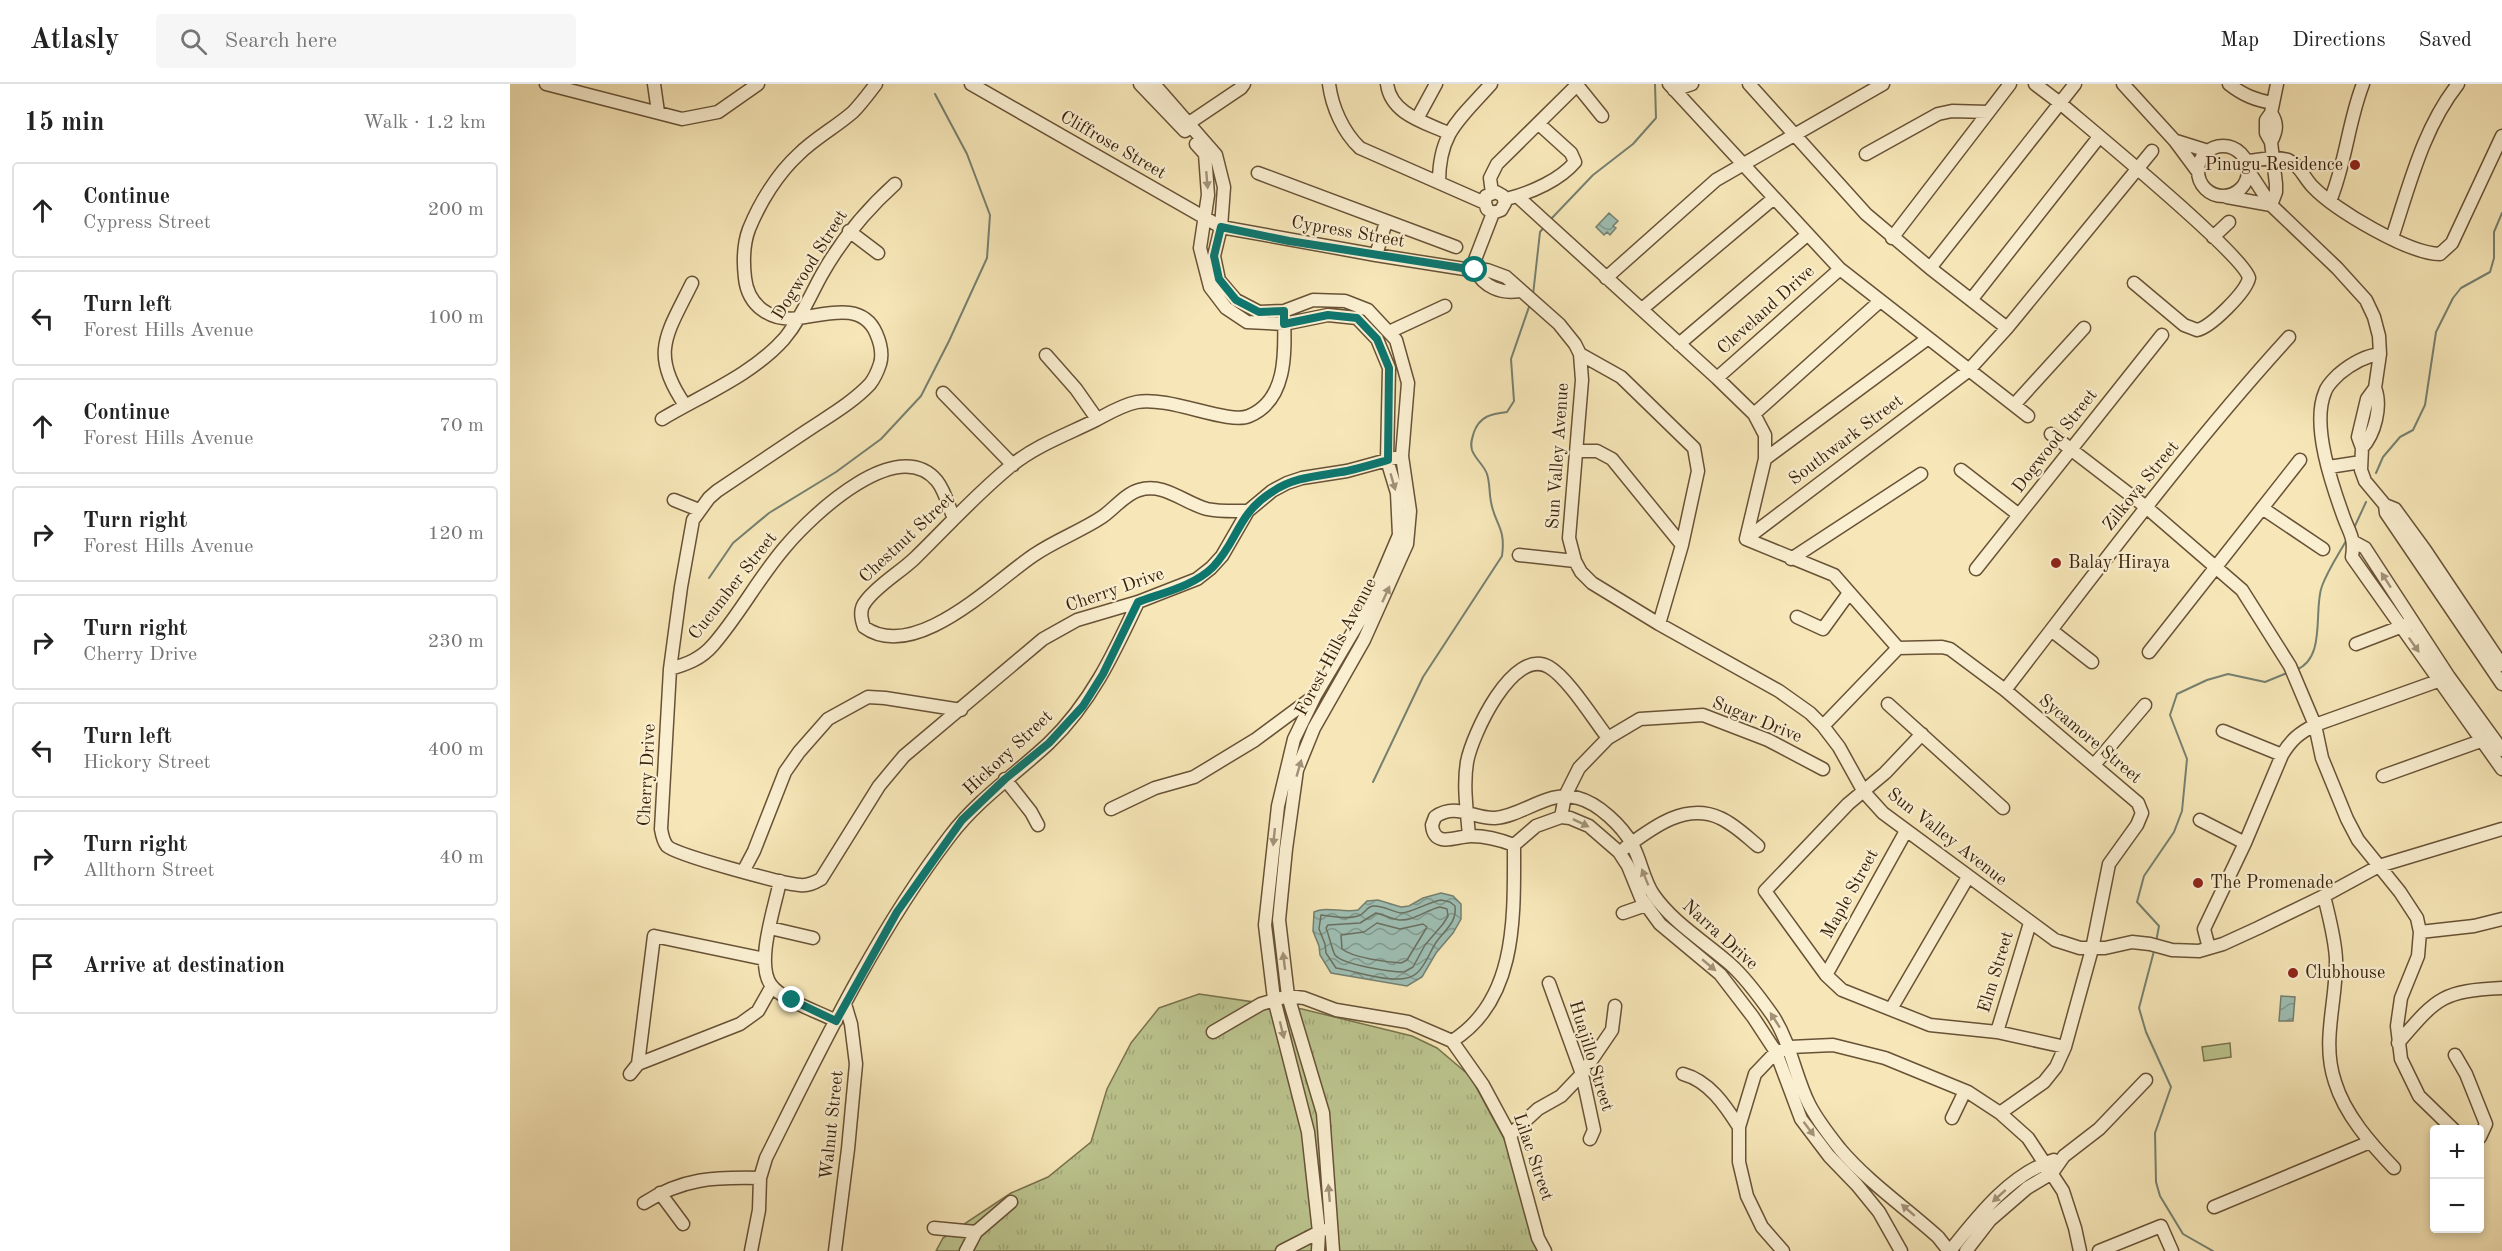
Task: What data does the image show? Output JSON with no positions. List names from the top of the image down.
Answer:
{
  "streets": {
    "street": [
      "Cliffrose Street",
      "Cypress Street",
      "Dogwood Street",
      "Cleveland Drive",
      "Southwark Street",
      "Sun Valley Avenue",
      "Zilkova Street",
      "Chestnut Street",
      "Cucumber Street",
      "Cherry Drive",
      "Forest Hills Avenue",
      "Sugar Drive",
      "Sycamore Street",
      "Hickory Street",
      "Maple Street",
      "Narra Drive",
      "Elm Street",
      "Huajillo Street",
      "Walnut Street",
      "Lilac Street"
    ]
  },
  "crossings": [
    ["Cliffrose Street", "Cypress Street"],
    ["Cliffrose Street", "Forest Hills Avenue"],
    ["Cypress Street", "Forest Hills Avenue"],
    ["Dogwood Street", "Cherry Drive"],
    ["Sun Valley Avenue", "Sycamore Street"],
    ["Sun Valley Avenue", "Maple Street"],
    ["Sun Valley Avenue", "Elm Street"],
    ["Zilkova Street", "Sycamore Street"],
    ["Chestnut Street", "Cucumber Street"],
    ["Chestnut Street", "Cherry Drive"],
    ["Chestnut Street", "Forest Hills Avenue"],
    ["Cucumber Street", "Cherry Drive"],
    ["Cherry Drive", "Forest Hills Avenue"],
    ["Cherry Drive", "Hickory Street"],
    ["Sugar Drive", "Narra Drive"],
    ["Hickory Street", "Walnut Street"]
  ],
  "places": [
    "Pinugu Residence",
    "Balay Hiraya",
    "The Promenade",
    "Clubhouse"
  ],
  "page": {
    "header": "Atlasly",
    "search": "Search here",
    "nav": ["Map", "Directions", "Saved"],
    "heading": ["15 min", "Walk · 1.2 km"],
    "list": [
      ["Continue", "Cypress Street", "200 m"],
      ["Turn left", "Forest Hills Avenue", "100 m"],
      ["Continue", "Forest Hills Avenue", "70 m"],
      ["Turn right", "Forest Hills Avenue", "120 m"],
      ["Turn right", "Cherry Drive", "230 m"],
      ["Turn left", "Hickory Street", "400 m"],
      ["Turn right", "Allthorn Street", "40 m"],
      "Arrive at destination"
    ],
    "map_buttons": ["+", "−"]
  }
}
